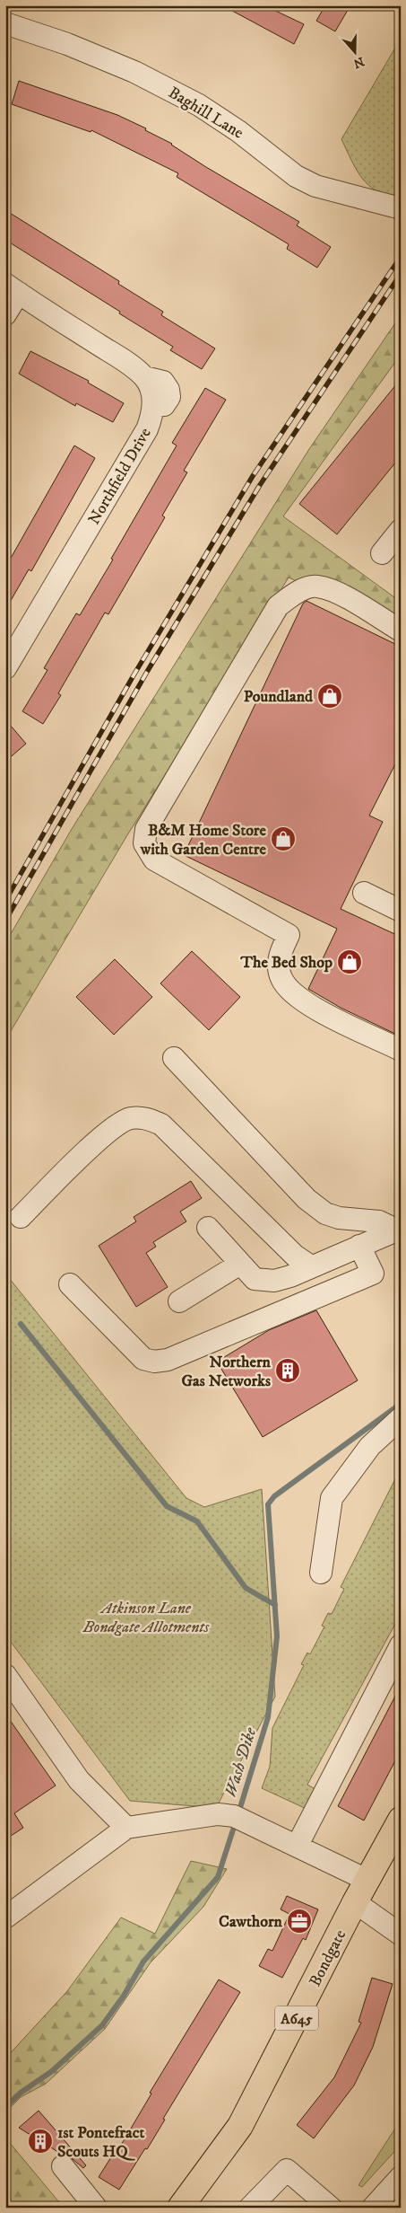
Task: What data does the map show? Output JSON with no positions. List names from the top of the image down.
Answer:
{
  "streets": {
    "highway": ["Bondgate", "A645"],
    "street": ["Baghill Lane", "Northfield Drive"]
  },
  "water": ["Wash Dike"],
  "parks": ["Atkinson Lane Bondgate Allotments"],
  "places": {
    "shop": ["Poundland", "B&M Home Store with Garden Centre", "The Bed Shop"],
    "building": ["Northern Gas Networks", "1st Pontefract Scouts HQ"],
    "office": ["Cawthorn"]
  },
  "north": "bottom"
}
